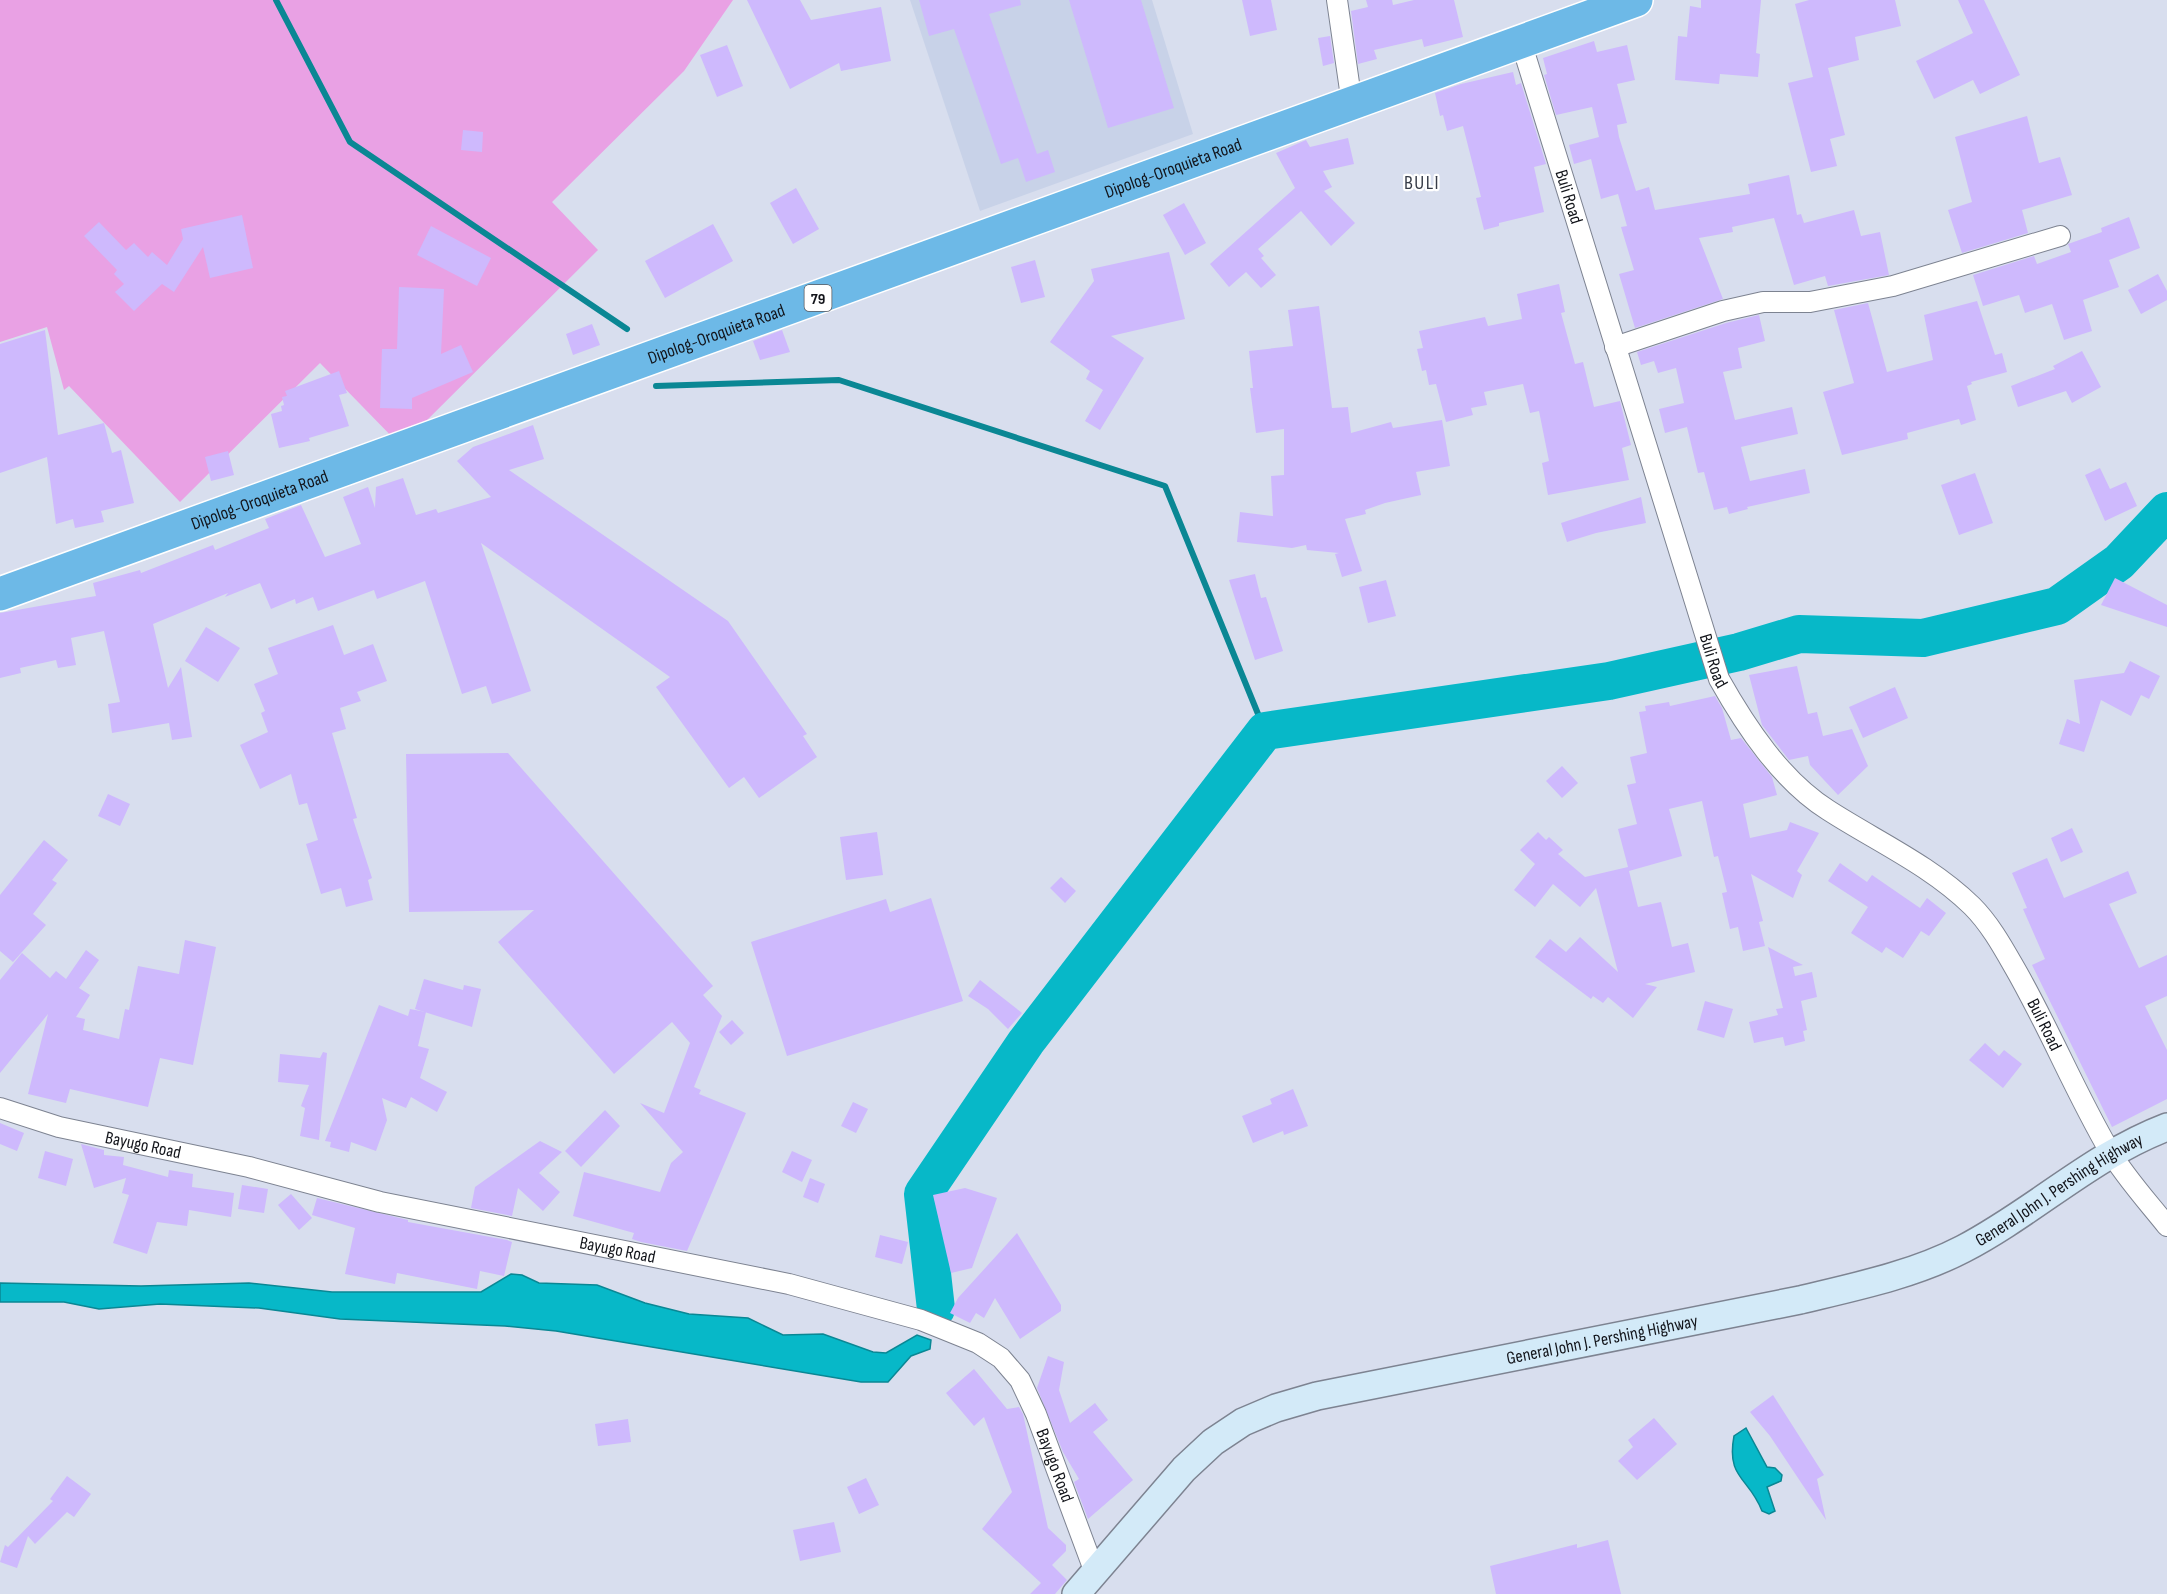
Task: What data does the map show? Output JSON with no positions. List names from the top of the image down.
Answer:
{
  "streets": {
    "highway": ["Dipolog-Oroquieta Road", "79"],
    "main road": ["General John J. Pershing Highway"],
    "street": ["Buli Road", "Bayugo Road"]
  },
  "crossings": [
    ["Dipolog-Oroquieta Road", "Buli Road"],
    ["Buli Road", "General John J. Pershing Highway"],
    ["Bayugo Road", "General John J. Pershing Highway"]
  ],
  "districts": ["BULI"]
}
